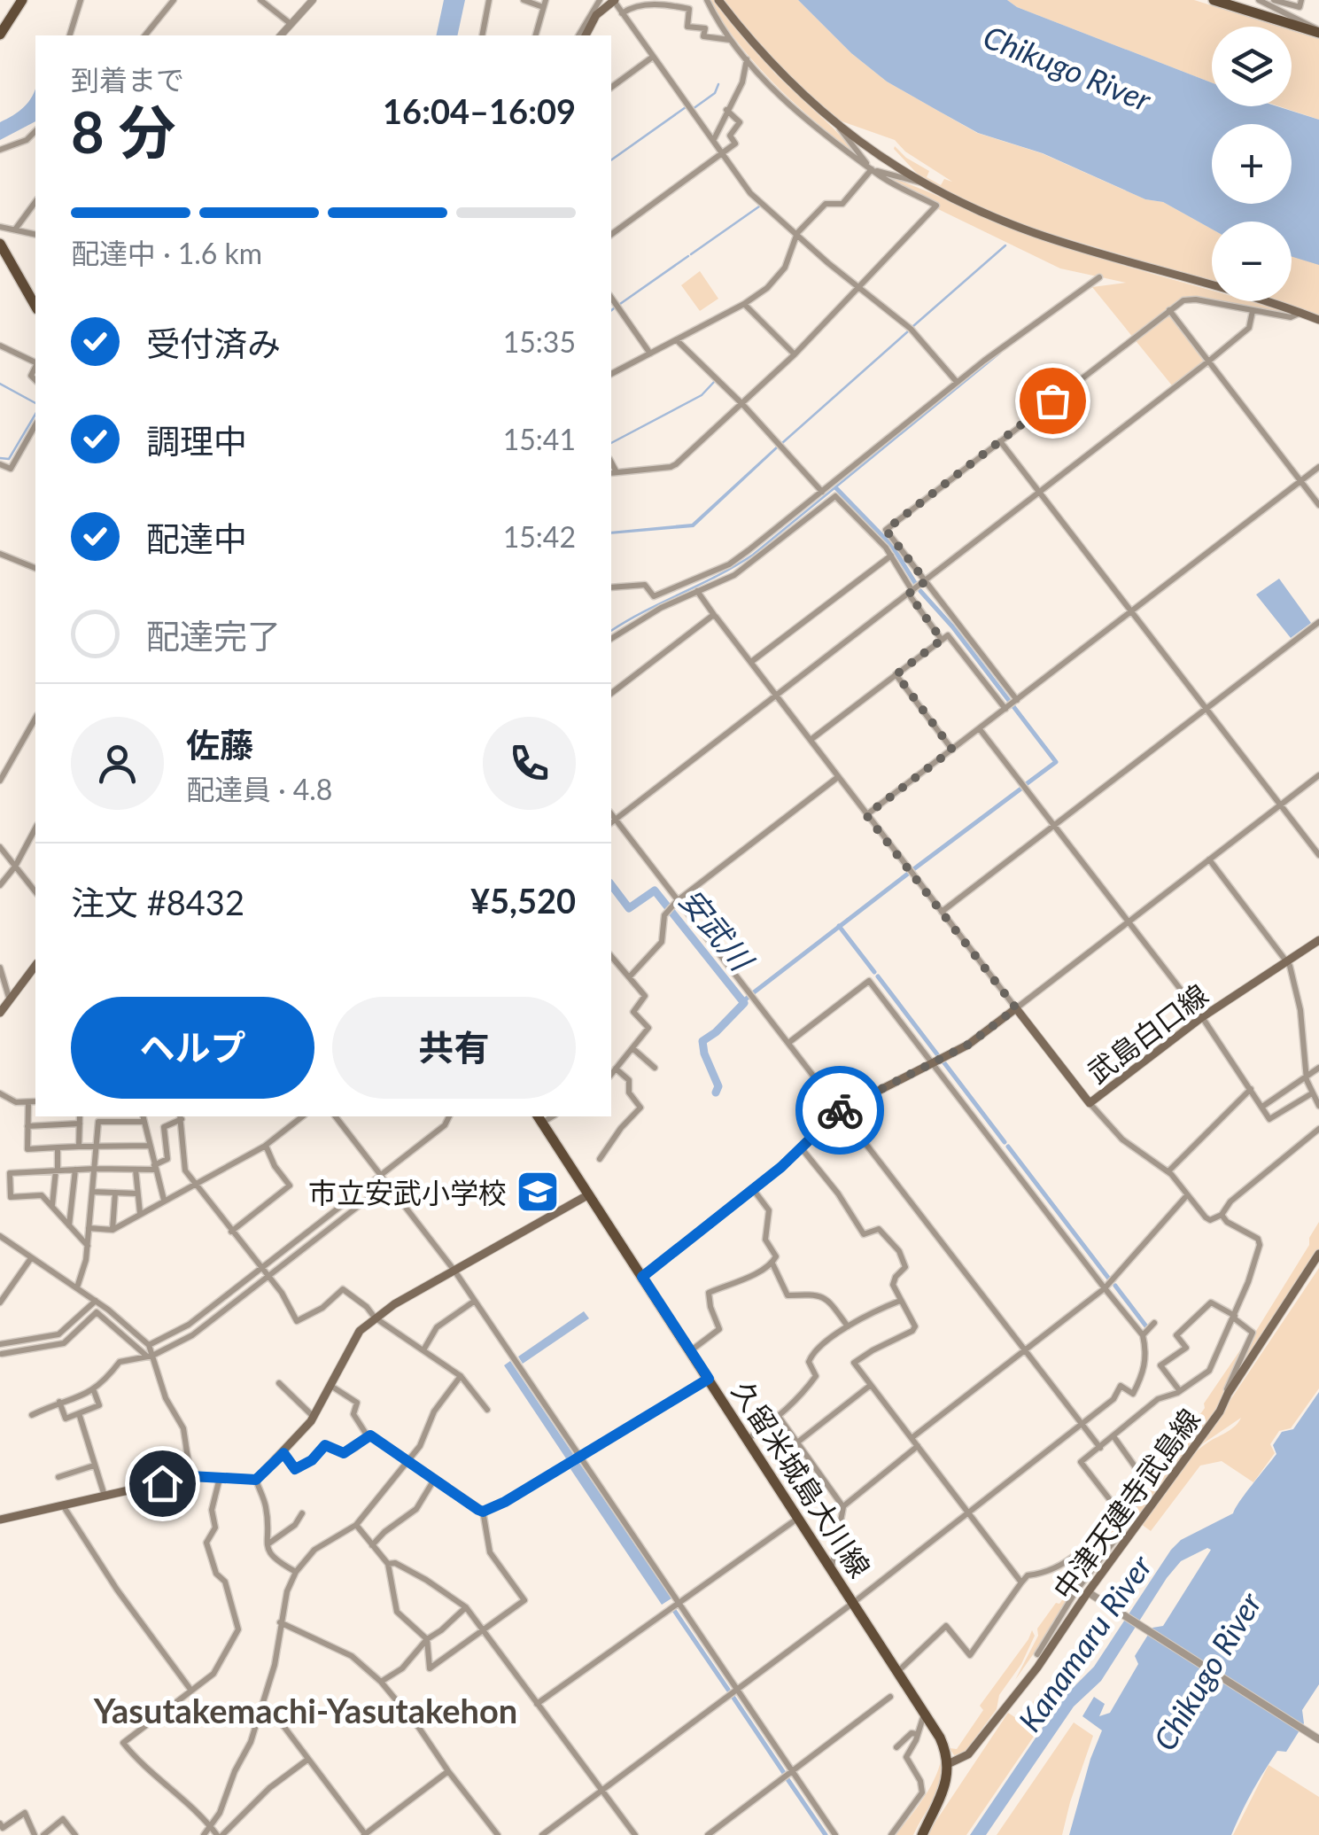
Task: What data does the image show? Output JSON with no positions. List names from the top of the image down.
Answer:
{
  "streets": {
    "main road": ["武島白口線", "久留米城島大川線", "中津天建寺武島線"]
  },
  "crossings": [
    ["久留米城島大川線", "中津天建寺武島線"]
  ],
  "districts": ["Yasutakemachi-Yasutakehon"],
  "water": ["Chikugo River", "安武川", "Kanamaru River"],
  "places": {
    "school or university": ["市立安武小学校"]
  },
  "page": {
    "map_buttons": ["+", "−"],
    "heading": ["8 分", "到着まで", "16:04–16:09"],
    "panel": [
      "佐藤",
      "配達員 · 4.8",
      "注文 #8432",
      "¥5,520"
    ],
    "bar": "配達中 · 1.6 km",
    "list": [
      ["受付済み", "15:35"],
      ["調理中", "15:41"],
      ["配達中", "15:42"],
      "配達完了"
    ],
    "buttons": ["ヘルプ", "共有"]
  }
}
